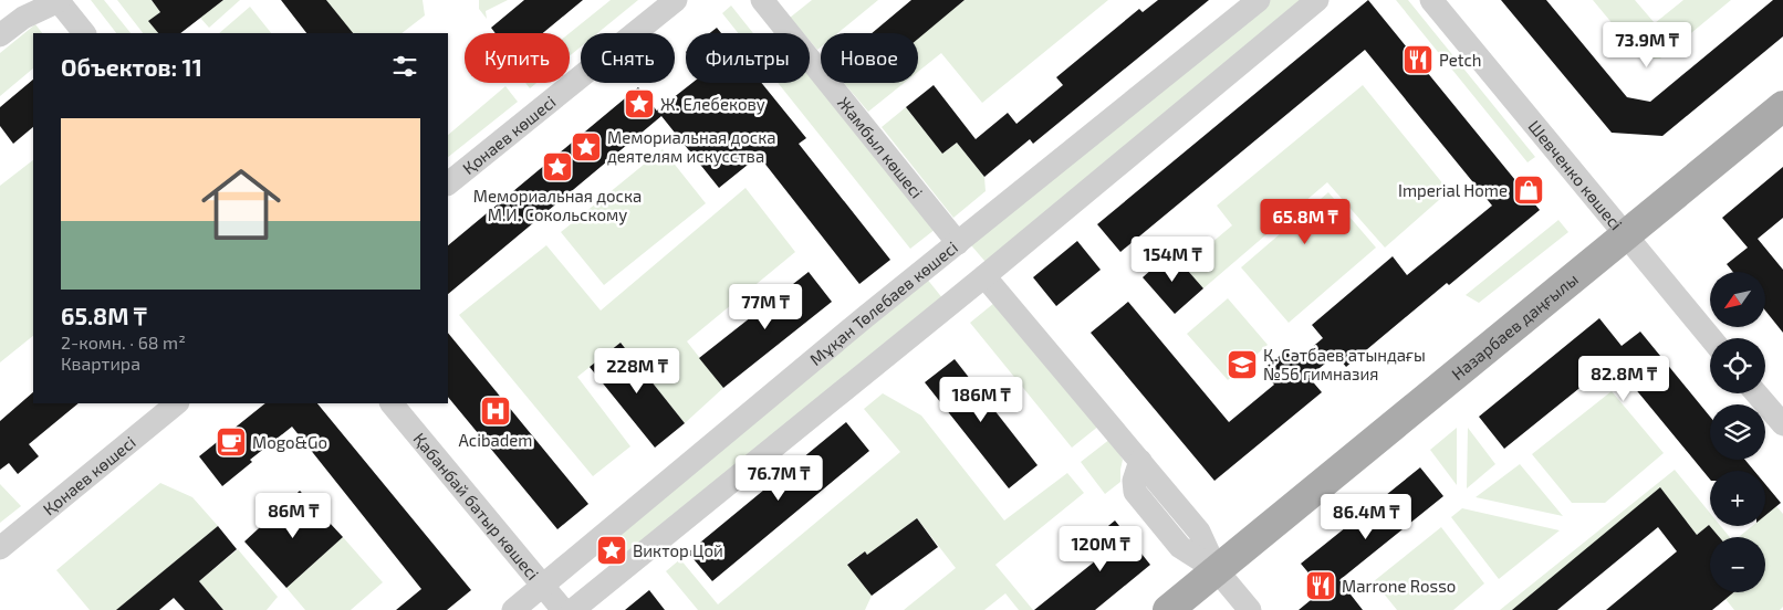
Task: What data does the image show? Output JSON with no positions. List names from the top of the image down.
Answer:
{
  "streets": {
    "main road": ["Назарбаев даңғылы"],
    "street": [
      "Қонаев көшесі",
      "Жамбыл көшесі",
      "Шевченко көшесі",
      "Мұқан Төлебаев көшесі",
      "Қабанбай батыр көшесі"
    ]
  },
  "crossings": [
    ["Жамбыл көшесі", "Мұқан Төлебаев көшесі"],
    ["Шевченко көшесі", "Назарбаев даңғылы"],
    ["Мұқан Төлебаев көшесі", "Қабанбай батыр көшесі"]
  ],
  "places": {
    "restaurant": ["Petch", "Marrone Rosso"],
    "place": [
      "Ж. Елебекову",
      "Мемориальная доска деятелям искусства",
      "Мемориальная доска М.И. Сокольскому",
      "Виктор Цой"
    ],
    "shop": ["Imperial Home"],
    "school or university": ["Қ. Сәтбаев атындағы №56 гимназия"],
    "hospital": ["Acibadem"],
    "cafe": ["Mogo&Go"]
  },
  "north": "bottom left",
  "page": {
    "price": [
      "73.9M ₸",
      "65.8M ₸",
      "154M ₸",
      "77M ₸",
      "228M ₸",
      "82.8M ₸",
      "186M ₸",
      "76.7M ₸",
      "86M ₸",
      "86.4M ₸",
      "120M ₸"
    ],
    "chip": [
      "Купить",
      "Снять",
      "Фильтры",
      "Новое"
    ],
    "heading": "Объектов: 11",
    "list": [
      {
        "name": "65.8M ₸",
        "note": "2-комн. · 68 m² · Квартира"
      }
    ],
    "map_buttons": ["+", "−"]
  }
}
